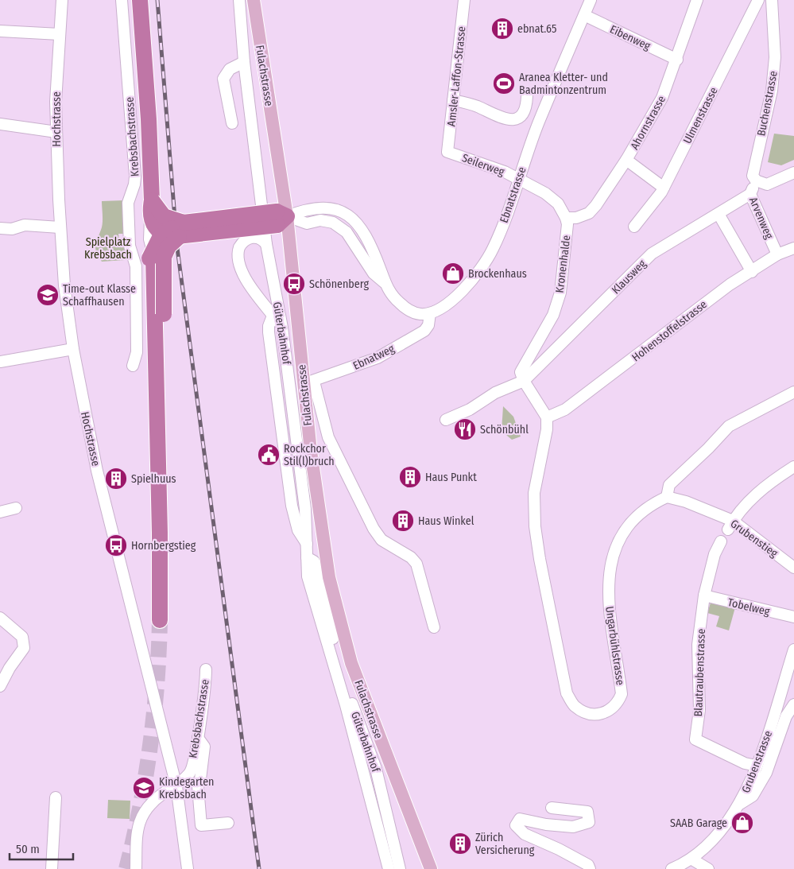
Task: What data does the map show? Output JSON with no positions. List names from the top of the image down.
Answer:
{
  "streets": {
    "main road": ["Fulachstrasse"],
    "street": [
      "Eibenweg",
      "Amsler-Laffon-Strasse",
      "Buchenstrasse",
      "Ulmenstrasse",
      "Hochstrasse",
      "Ahornstrasse",
      "Krebsbachstrasse",
      "Seilerweg",
      "Ebnatstrasse",
      "Arvenweg",
      "Kronenhalde",
      "Klausweg",
      "Hohenstoffelstrasse",
      "Güterbahnhof",
      "Ebnatweg",
      "Grubenstieg",
      "Tobelweg",
      "Ungarbühlstrasse",
      "Blautraubenstrasse",
      "Grubenstrasse"
    ]
  },
  "crossings": [
    ["Eibenweg", "Ahornstrasse"],
    ["Eibenweg", "Ebnatstrasse"],
    ["Fulachstrasse", "Ebnatweg"],
    ["Amsler-Laffon-Strasse", "Seilerweg"],
    ["Buchenstrasse", "Arvenweg"],
    ["Hochstrasse", "Krebsbachstrasse"],
    ["Ahornstrasse", "Kronenhalde"],
    ["Seilerweg", "Ebnatstrasse"],
    ["Ebnatstrasse", "Ebnatweg"],
    ["Arvenweg", "Klausweg"],
    ["Arvenweg", "Hohenstoffelstrasse"],
    ["Kronenhalde", "Klausweg"],
    ["Hohenstoffelstrasse", "Ungarbühlstrasse"],
    ["Grubenstieg", "Ungarbühlstrasse"],
    ["Tobelweg", "Blautraubenstrasse"],
    ["Blautraubenstrasse", "Grubenstrasse"]
  ],
  "parks": ["Spielplatz Krebsbach"],
  "places": {
    "building": [
      "ebnat.65",
      "Haus Punkt",
      "Spielhuus",
      "Haus Winkel",
      "Zürich Versicherung"
    ],
    "sports": ["Aranea Kletter- und Badmintonzentrum"],
    "shop": ["Brockenhaus", "SAAB Garage"],
    "bus stop": ["Schönenberg", "Hornbergstieg"],
    "school or university": ["Time-out Klasse Schaffhausen", "Kindegarten Krebsbach"],
    "restaurant": ["Schönbühl"],
    "public building": ["Rockchor Stil(l)bruch"]
  },
  "scale_bar": "50 m"
}
